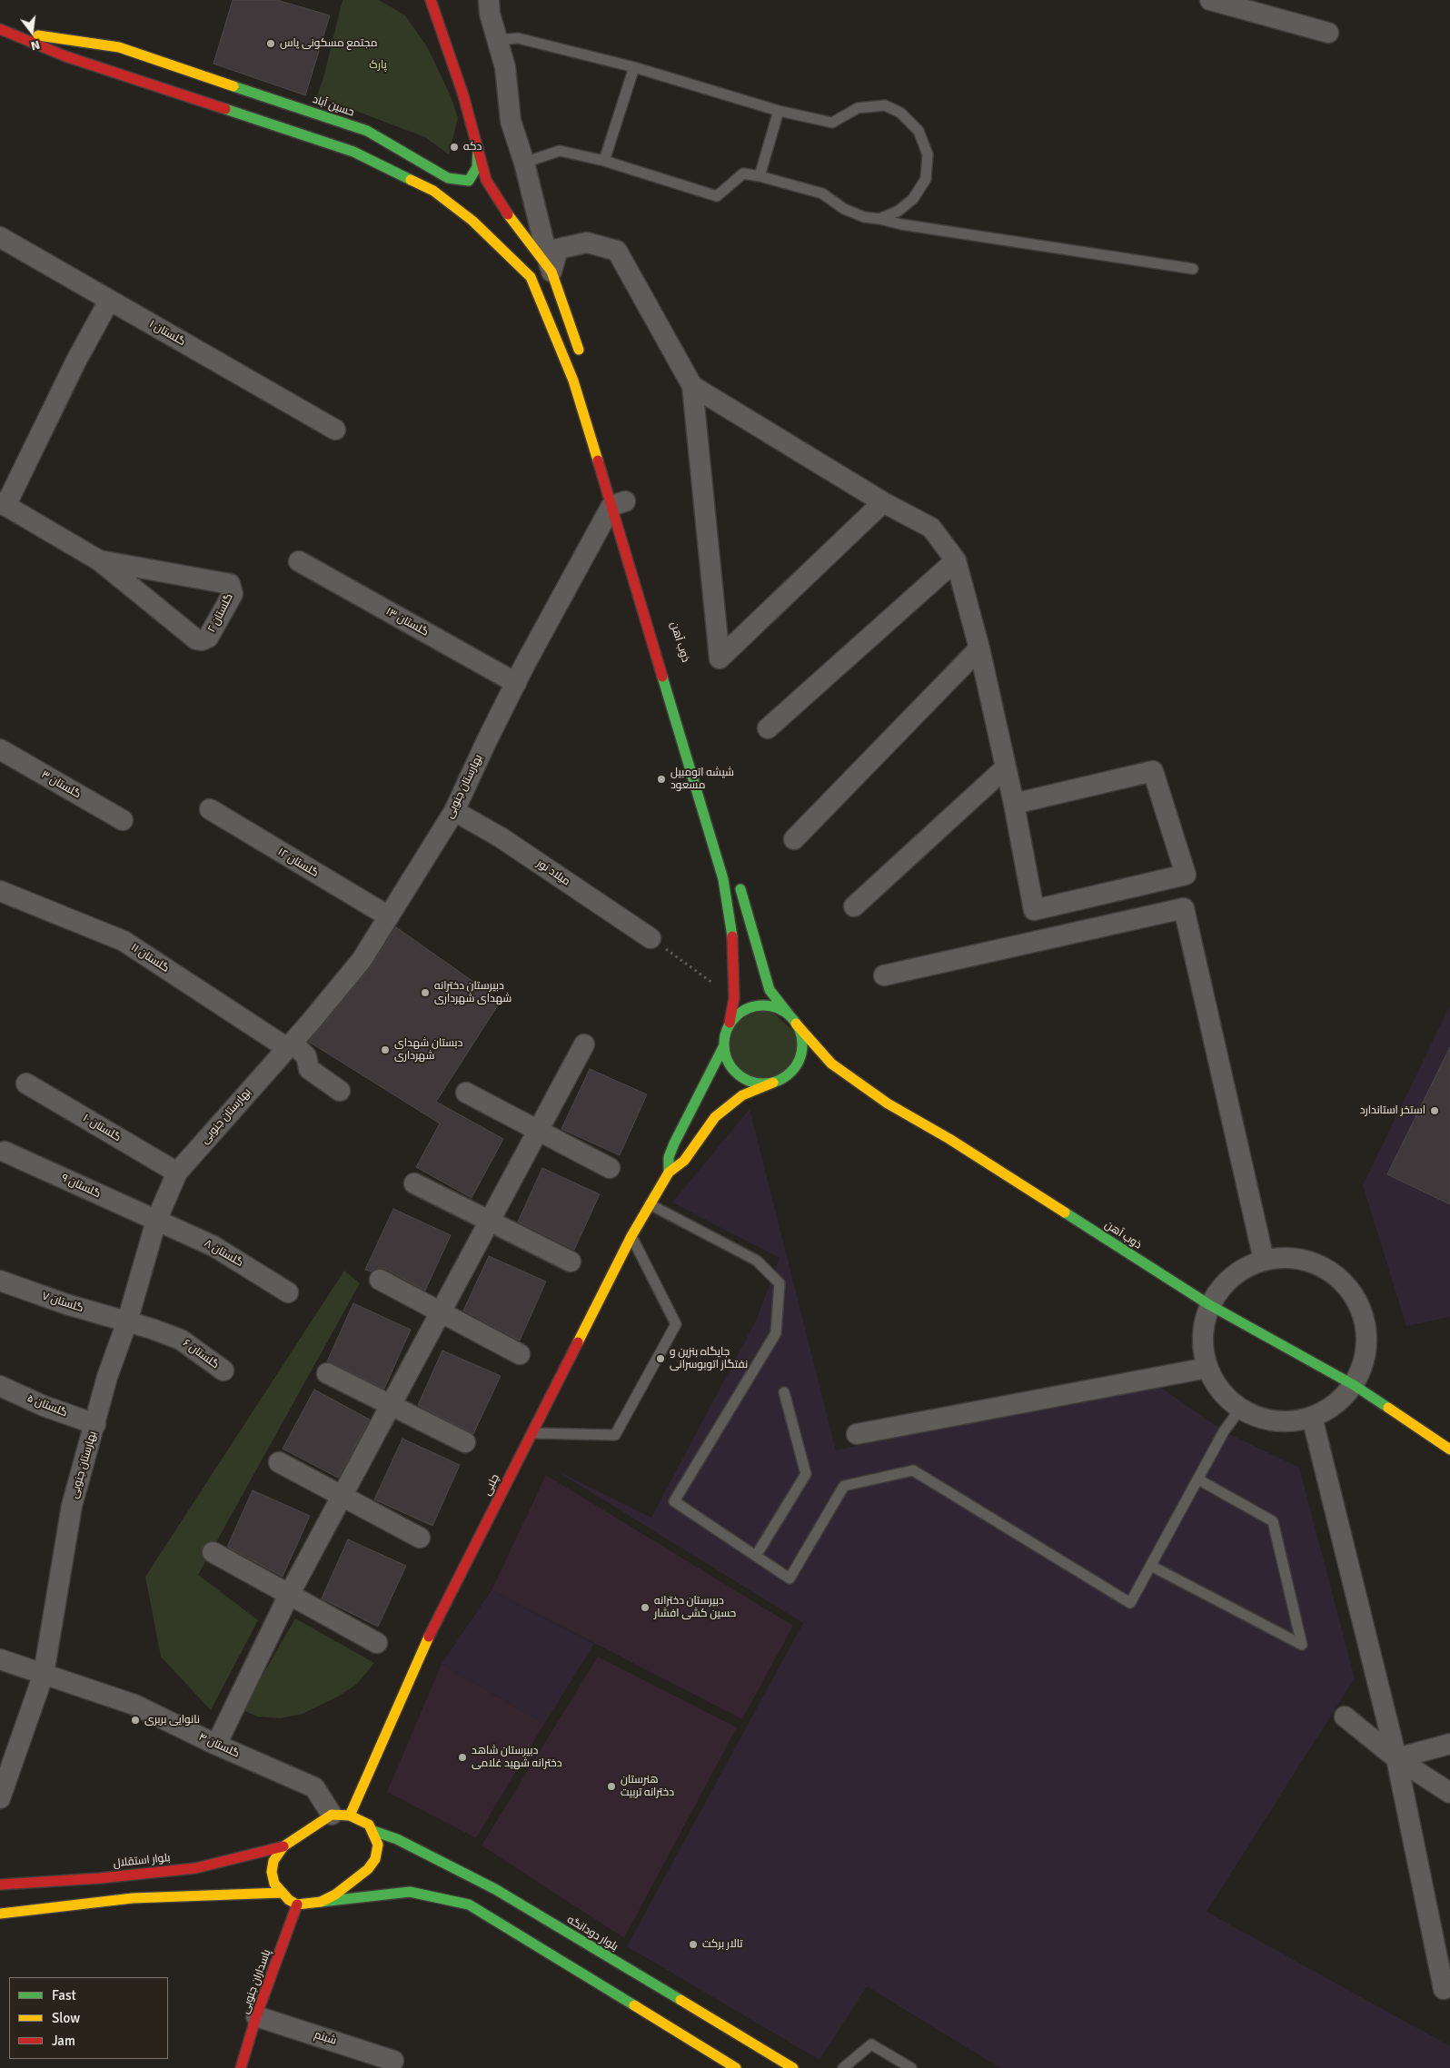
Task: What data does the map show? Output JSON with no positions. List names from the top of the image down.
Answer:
{
  "streets": {
    "main road": [
      "حسین آباد",
      "ذوب آهن",
      "چلبی",
      "بلوار استقلال",
      "بلوار دودانگه",
      "پاسداران جنوبی"
    ],
    "street": [
      "گلستان ۱",
      "گلستان ۲",
      "گلستان ۱۳",
      "گلستان ۳",
      "بهارستان جنوبی",
      "گلستان ۱۲",
      "میلاد نور",
      "گلستان ۱۱",
      "گلستان ۱۰",
      "گلستان ۹",
      "گلستان ۸",
      "گلستان ۷",
      "گلستان ۶",
      "گلستان ۵",
      "گلستان ۴",
      "شبنم"
    ]
  },
  "crossings": [
    ["حسین آباد", "بهارستان جنوبی"],
    ["گلستان ۱۳", "بهارستان جنوبی"],
    ["بهارستان جنوبی", "گلستان ۱۲"],
    ["بهارستان جنوبی", "میلاد نور"],
    ["بهارستان جنوبی", "گلستان ۱۱"],
    ["بهارستان جنوبی", "گلستان ۱۰"],
    ["بهارستان جنوبی", "گلستان ۹"],
    ["بهارستان جنوبی", "گلستان ۸"],
    ["بهارستان جنوبی", "گلستان ۷"],
    ["بهارستان جنوبی", "گلستان ۶"],
    ["بهارستان جنوبی", "گلستان ۵"],
    ["بهارستان جنوبی", "گلستان ۴"],
    ["گلستان ۹", "گلستان ۸"],
    ["گلستان ۷", "گلستان ۶"],
    ["چلبی", "گلستان ۴"],
    ["چلبی", "بلوار استقلال"],
    ["چلبی", "بلوار دودانگه"],
    ["چلبی", "پاسداران جنوبی"],
    ["گلستان ۴", "بلوار استقلال"],
    ["گلستان ۴", "بلوار دودانگه"],
    ["گلستان ۴", "پاسداران جنوبی"],
    ["بلوار استقلال", "بلوار دودانگه"],
    ["بلوار استقلال", "پاسداران جنوبی"],
    ["بلوار دودانگه", "پاسداران جنوبی"],
    ["پاسداران جنوبی", "شبنم"]
  ],
  "parks": ["پارک"],
  "places": [
    "مجتمع مسکونی یاس",
    "دکه",
    "شیشه اتومبیل مسعود",
    "دبیرستان دخترانه شهدای شهرداری",
    "دبستان شهدای شهرداری",
    "استخر استاندارد",
    "جایگاه بنزین و نفتگاز اتوبوسرانی",
    "دبیرستان دخترانه حسین کشی افشار",
    "نانوایی بربری",
    "دبیرستان شاهد دخترانه شهید غلامی",
    "هنرستان دخترانه تربیت",
    "تالار برکت"
  ],
  "legend": ["Fast", "Slow", "Jam"],
  "north": "bottom"
}
